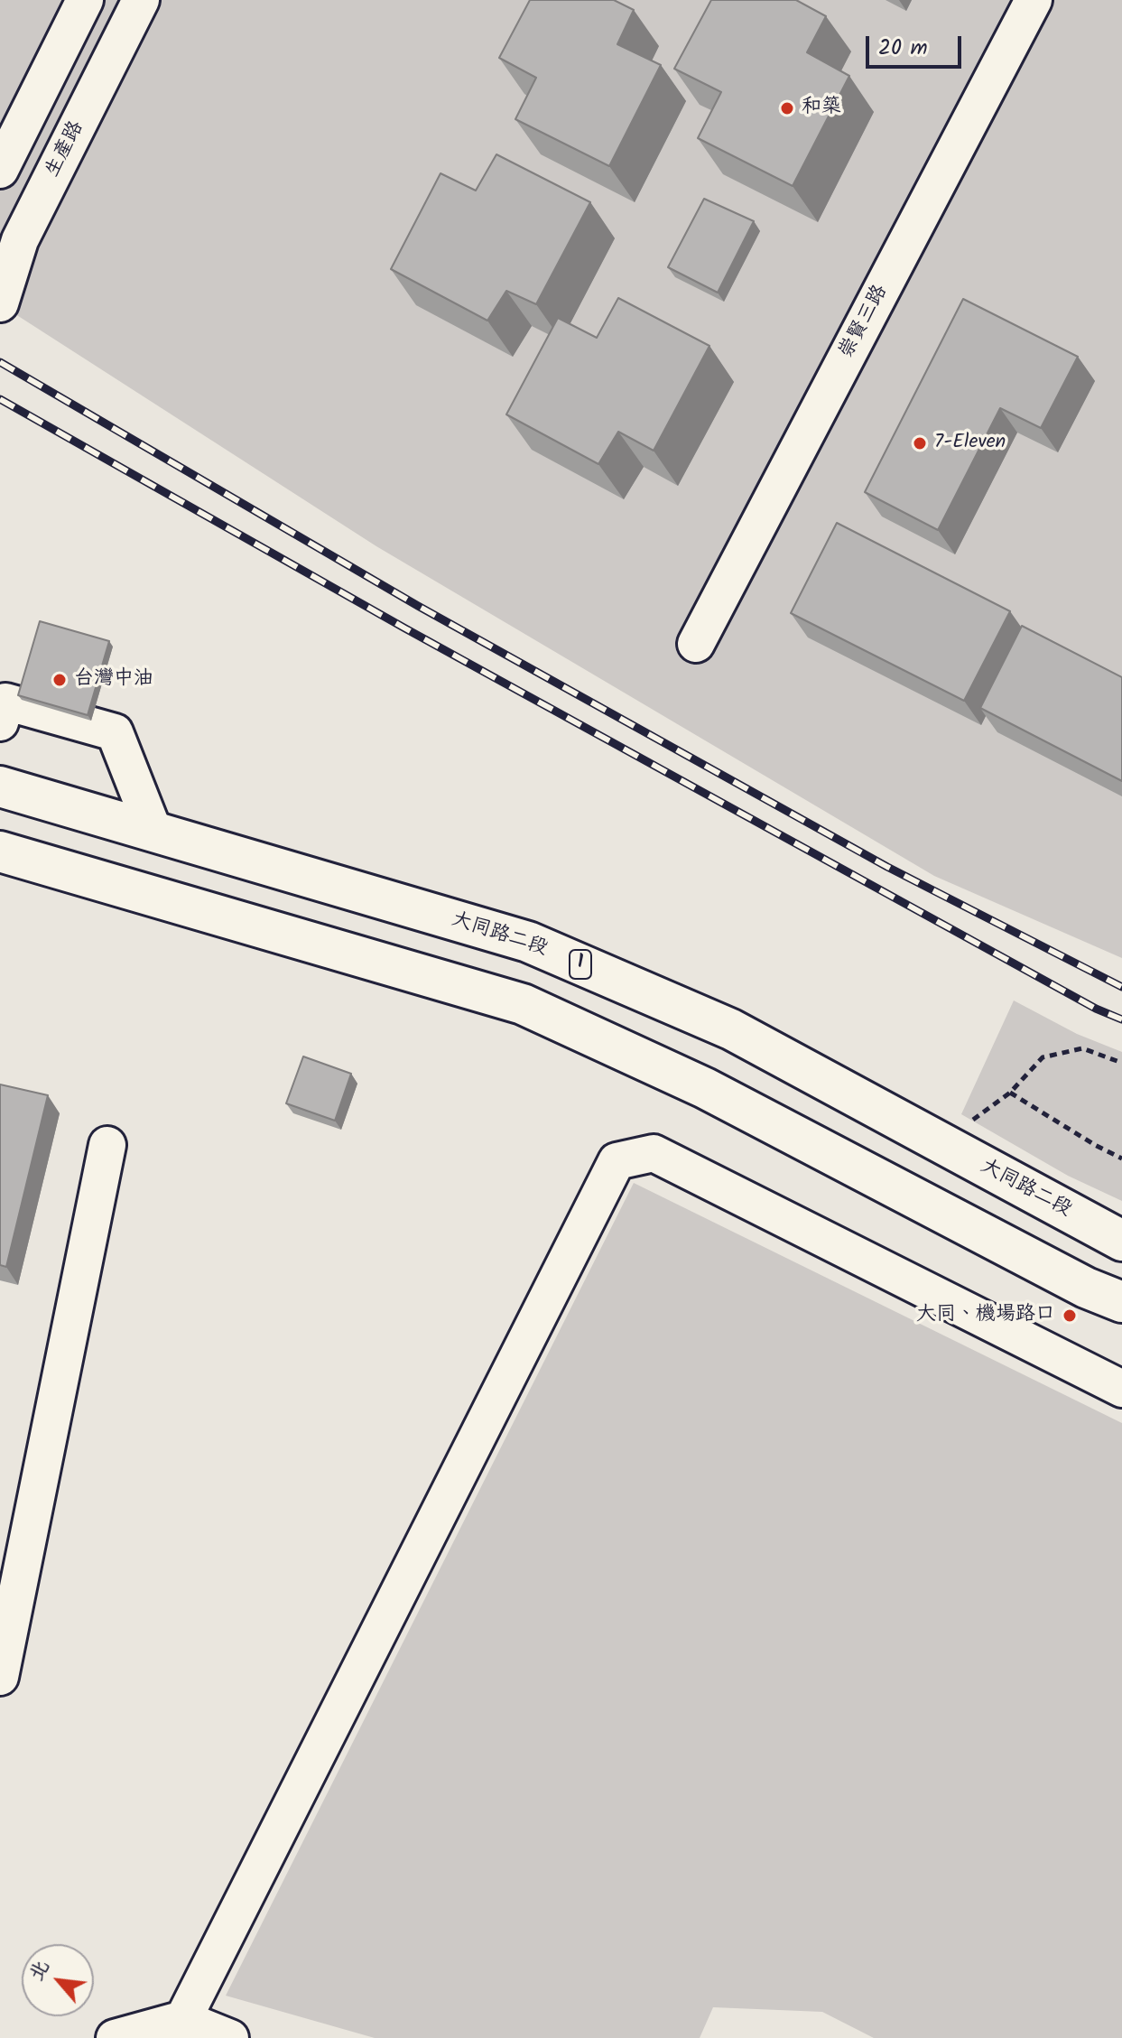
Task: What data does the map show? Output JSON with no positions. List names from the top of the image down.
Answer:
{
  "streets": {
    "main road": ["大同路二段", "1"],
    "street": ["生產路", "崇賢三路"]
  },
  "places": [
    "和築",
    "7-Eleven",
    "台灣中油",
    "大同、機場路口"
  ],
  "scale_bar": "20 m",
  "north": "top left"
}
